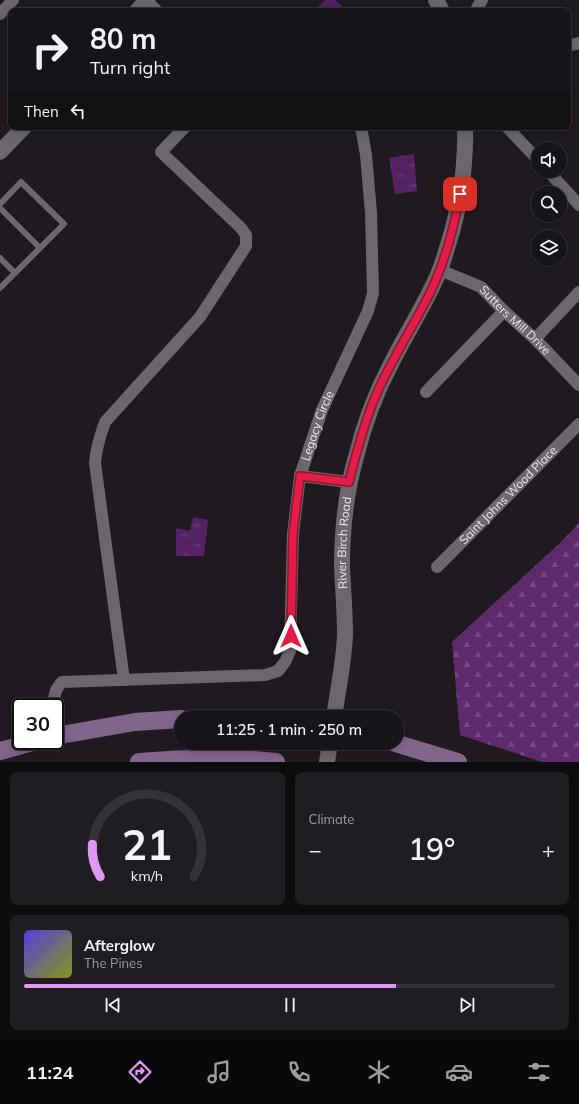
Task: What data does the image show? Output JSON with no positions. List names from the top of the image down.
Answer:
{
  "streets": {
    "street": [
      "Sutters Mill Drive",
      "Legacy Circle",
      "Saint Johns Wood Place",
      "River Birch Road"
    ]
  },
  "crossings": [
    ["Sutters Mill Drive", "River Birch Road"]
  ],
  "page": {
    "turn": ["80 m", "Turn right"],
    "then": "Then",
    "limit": "30",
    "trip": "11:25 · 1 min · 250 m",
    "tile": "Climate",
    "heat": ["−", "19°", "+"],
    "song": ["Afterglow", "The Pines"],
    "tabs": "11:24",
    "gauge": ["21", "km/h"]
  }
}
